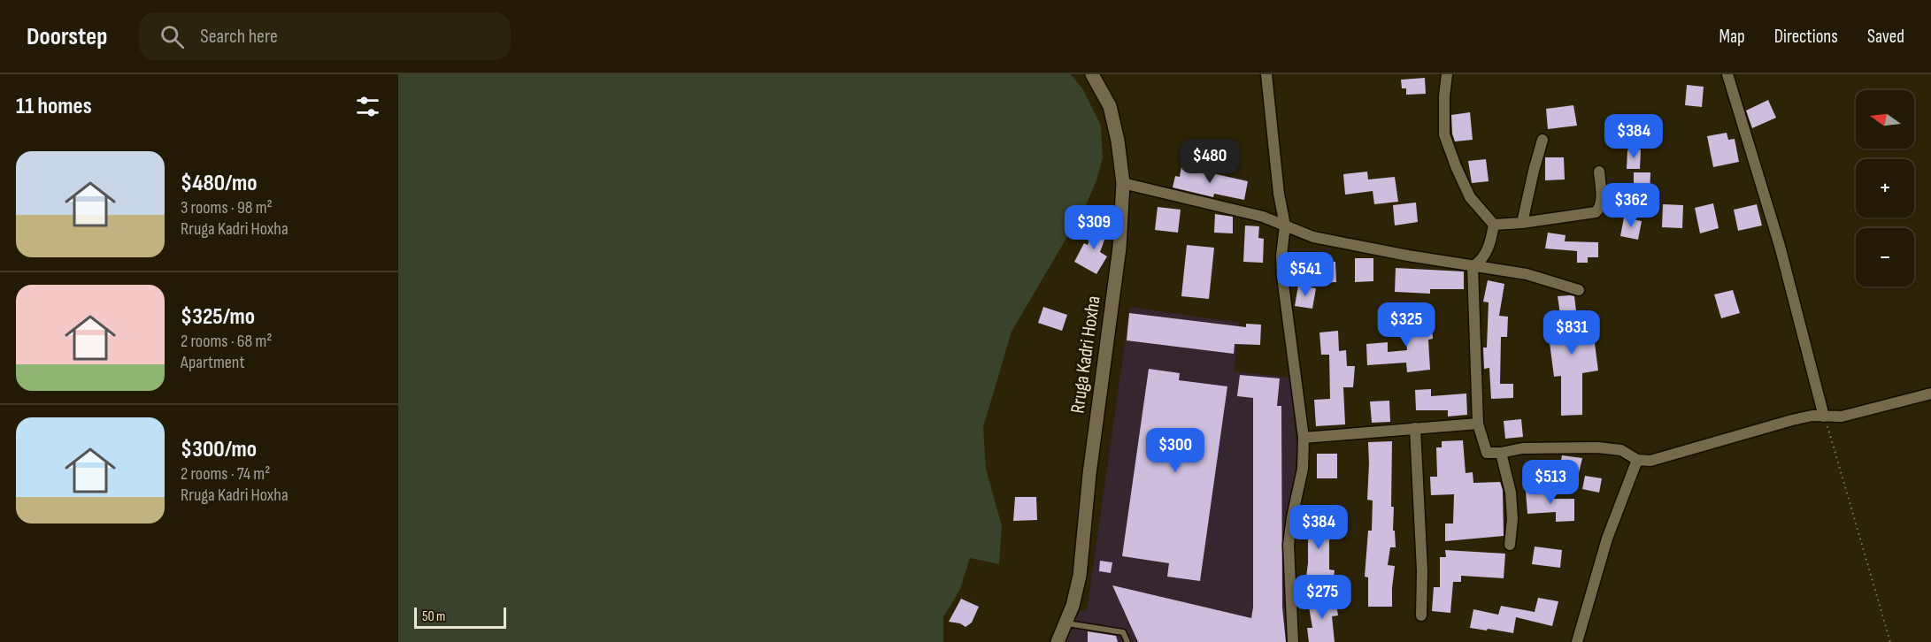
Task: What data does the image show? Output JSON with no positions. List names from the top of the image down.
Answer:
{
  "streets": {
    "main road": ["Rruga Kadri Hoxha"]
  },
  "scale_bar": "50 m",
  "north": "left",
  "page": {
    "header": "Doorstep",
    "search": "Search here",
    "nav": ["Map", "Directions", "Saved"],
    "heading": "11 homes",
    "map_buttons": ["+", "−"],
    "price": [
      "$384",
      "$480",
      "$362",
      "$309",
      "$541",
      "$325",
      "$831",
      "$300",
      "$513",
      "$384",
      "$275"
    ],
    "list": [
      {
        "name": "$480/mo",
        "note": "3 rooms · 98 m² · Rruga Kadri Hoxha"
      },
      {
        "name": "$325/mo",
        "note": "2 rooms · 68 m² · Apartment"
      },
      {
        "name": "$300/mo",
        "note": "2 rooms · 74 m² · Rruga Kadri Hoxha"
      }
    ],
    "scale": "50 m"
  }
}
